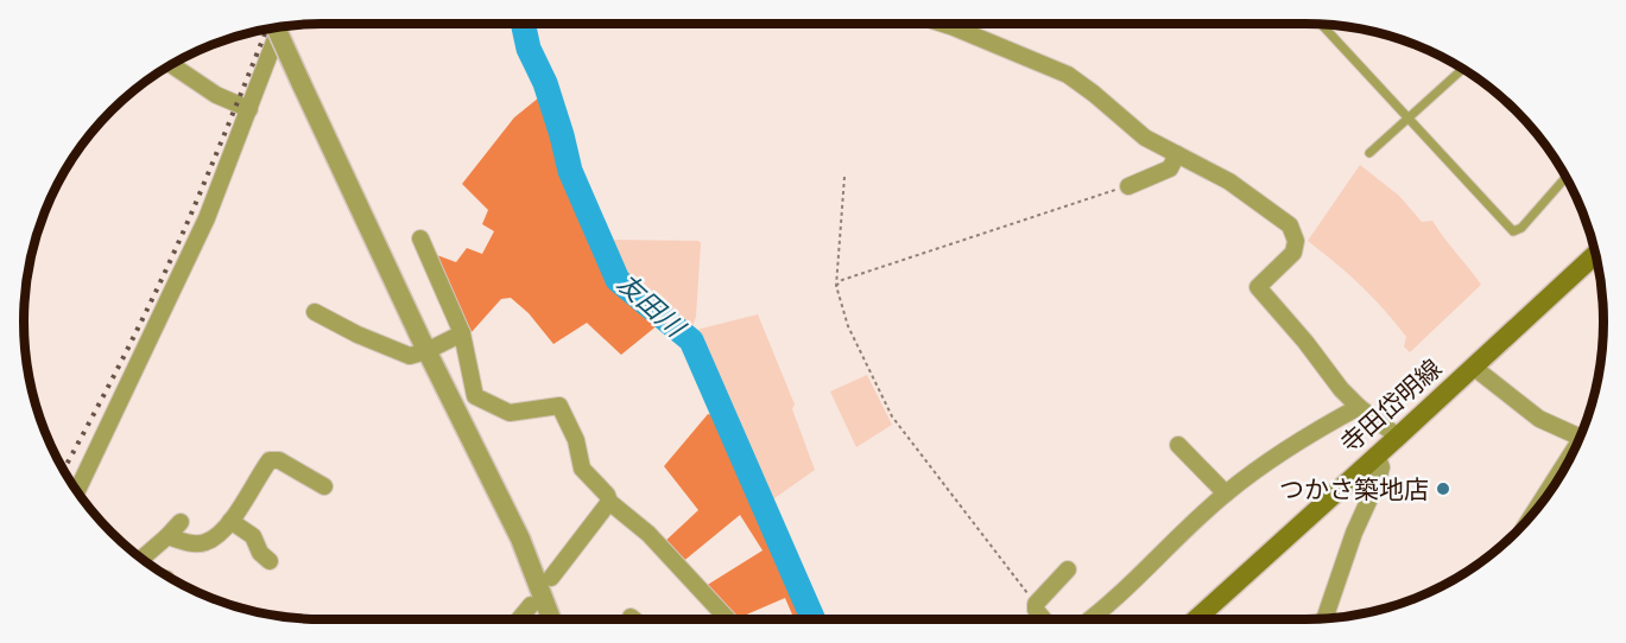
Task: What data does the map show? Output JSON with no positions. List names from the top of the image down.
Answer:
{
  "streets": {
    "main road": ["寺田岱明線"]
  },
  "water": ["友田川"],
  "places": ["つかさ築地店"]
}
